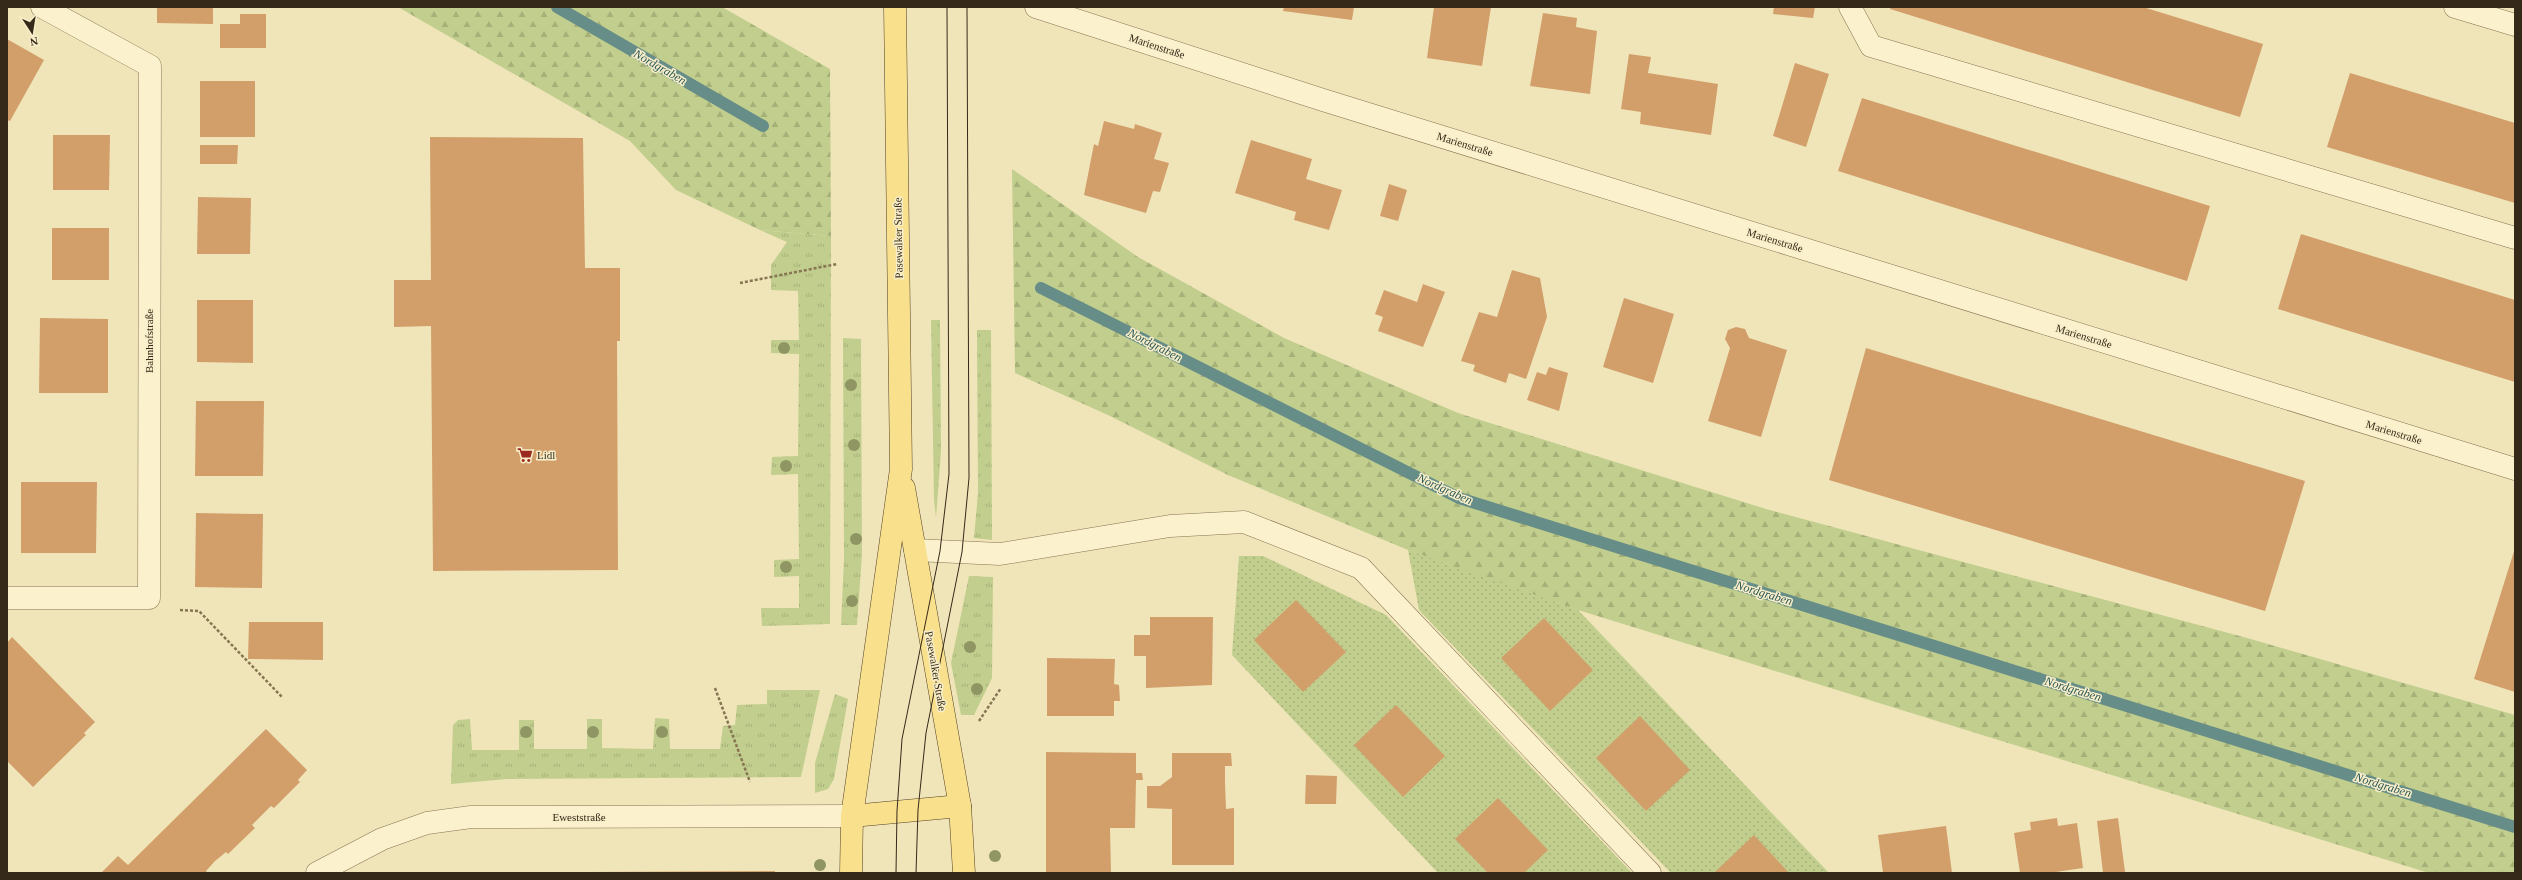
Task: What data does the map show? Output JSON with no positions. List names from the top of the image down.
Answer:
{
  "streets": {
    "main road": ["Pasewalker Straße"],
    "street": ["Marienstraße", "Bahnhofstraße", "Eweststraße"]
  },
  "crossings": [
    ["Pasewalker Straße", "Eweststraße"]
  ],
  "water": ["Nordgraben"],
  "places": {
    "supermarket": ["Lidl"]
  },
  "north": "bottom"
}
